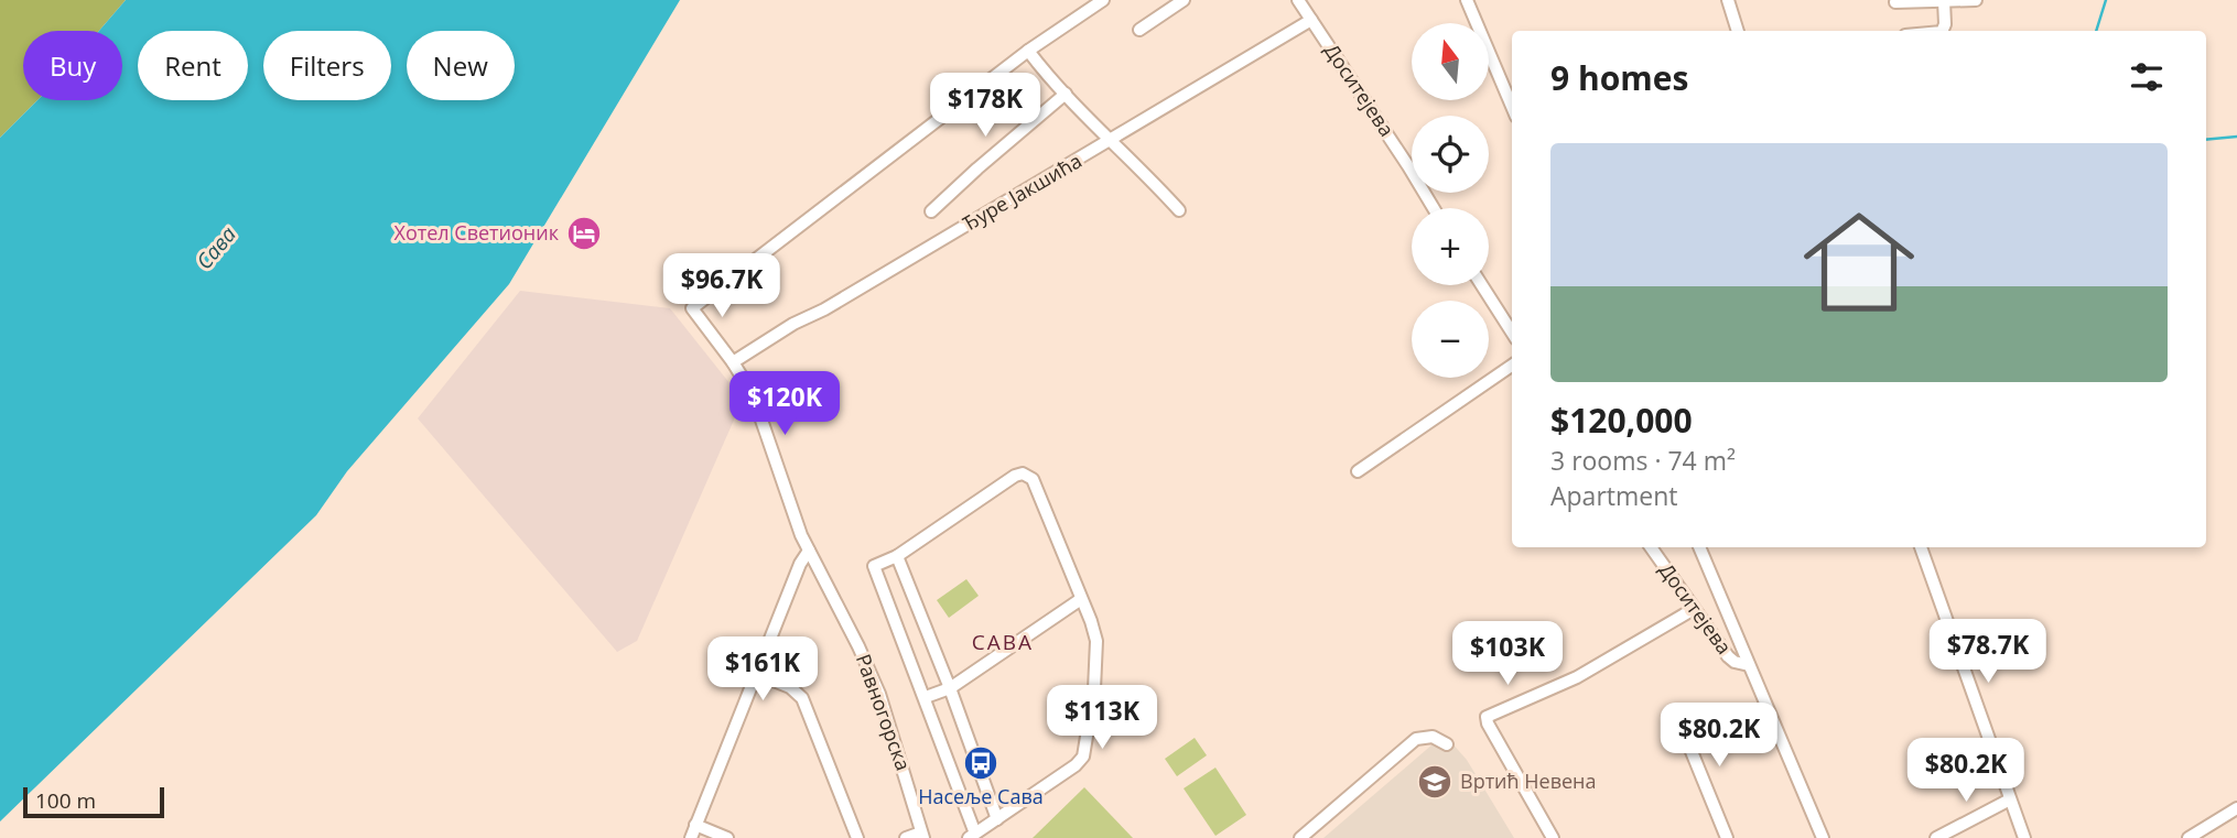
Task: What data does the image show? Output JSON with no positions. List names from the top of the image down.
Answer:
{
  "streets": {
    "street": ["Доситејева", "Ђуре Јакшића", "Равногорска"]
  },
  "crossings": [
    ["Доситејева", "Ђуре Јакшића"],
    ["Ђуре Јакшића", "Равногорска"]
  ],
  "districts": ["САВА"],
  "water": ["Сава"],
  "places": {
    "hotel": ["Хотел Светионик"],
    "bus stop": ["Насеље Сава"],
    "school or university": ["Вртић Невена"]
  },
  "scale_bar": "100 m",
  "north": "top",
  "page": {
    "map_buttons": ["+", "−"],
    "chip": [
      "Buy",
      "Rent",
      "Filters",
      "New"
    ],
    "heading": "9 homes",
    "price": [
      "$178K",
      "$96.7K",
      "$120K",
      "$78.7K",
      "$103K",
      "$161K",
      "$113K",
      "$80.2K",
      "$80.2K"
    ],
    "list": [
      {
        "name": "$120,000",
        "note": "3 rooms · 74 m² · Apartment"
      }
    ],
    "scale": "100 m"
  }
}
